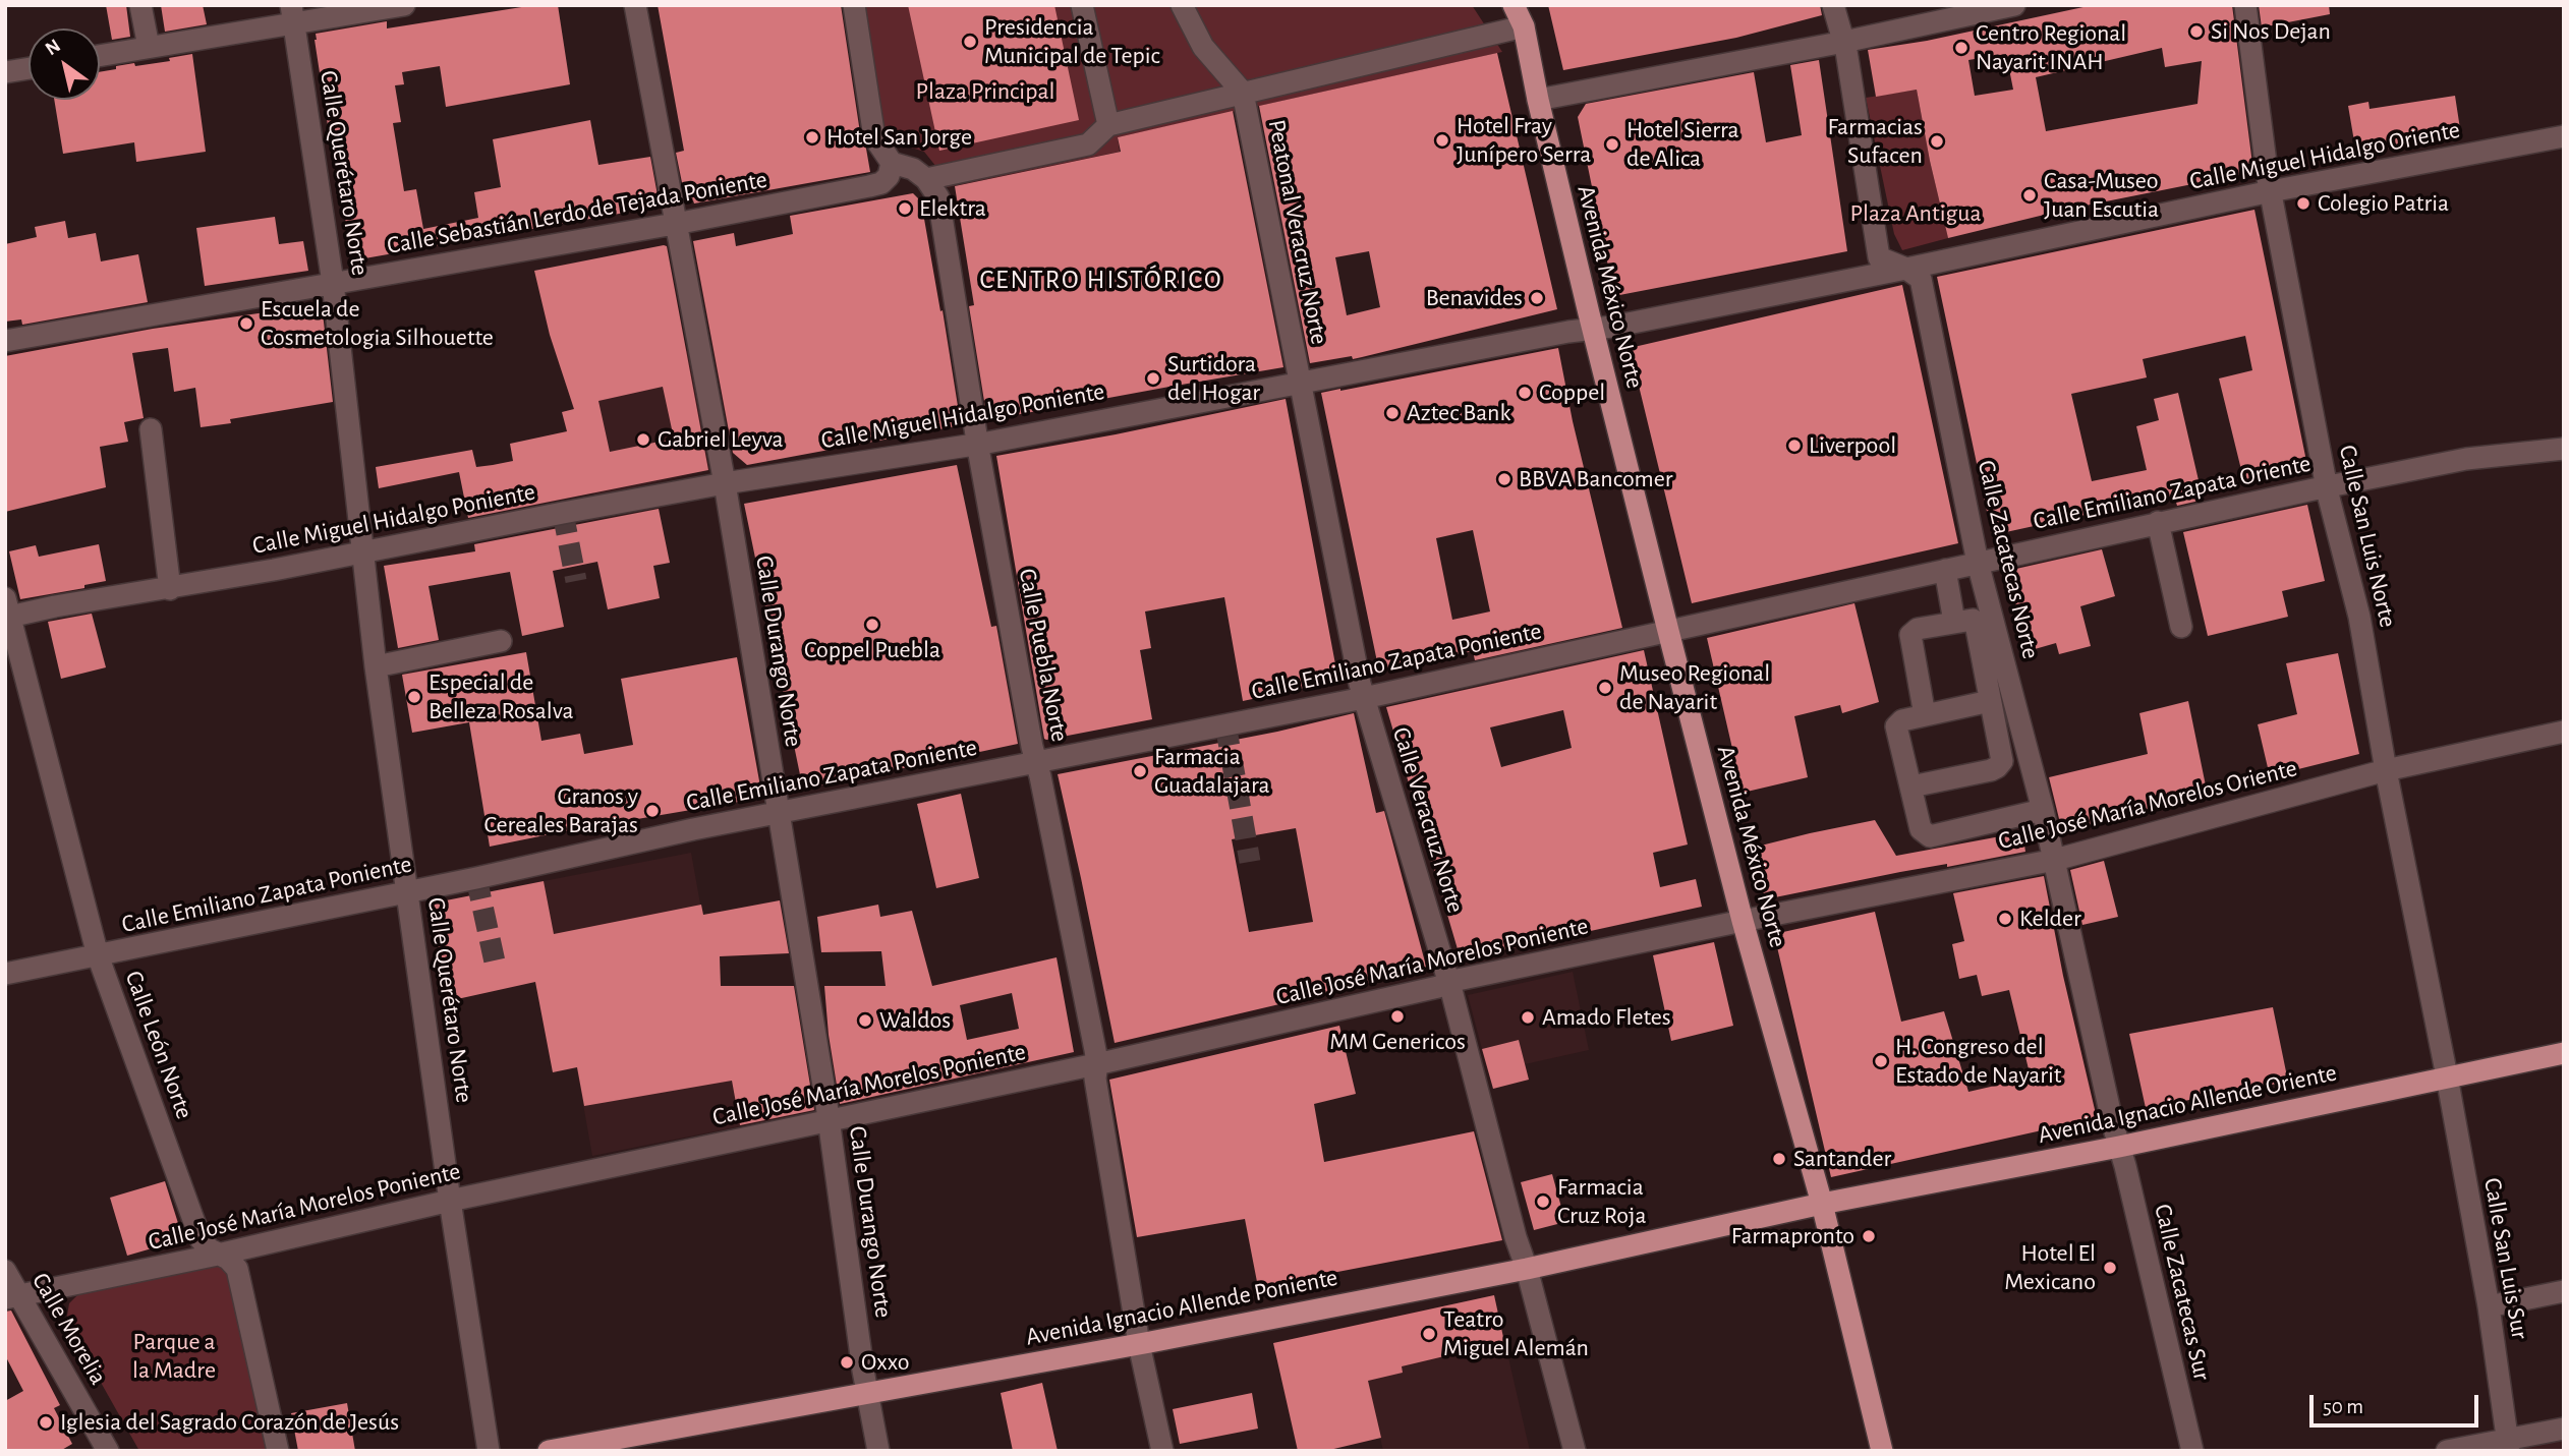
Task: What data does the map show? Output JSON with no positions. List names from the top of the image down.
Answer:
{
  "streets": {
    "main road": ["Avenida México Norte", "Avenida Ignacio Allende Oriente", "Avenida Ignacio Allende Poniente"],
    "street": [
      "Calle Miguel Hidalgo Oriente",
      "Calle Querétaro Norte",
      "Calle Sebastián Lerdo de Tejada Poniente",
      "Peatonal Veracruz Norte",
      "Calle Miguel Hidalgo Poniente",
      "Calle Emiliano Zapata Oriente",
      "Calle San Luis Norte",
      "Calle Zacatecas Norte",
      "Calle Durango Norte",
      "Calle Puebla Norte",
      "Calle Emiliano Zapata Poniente",
      "Calle José María Morelos Oriente",
      "Calle Veracruz Norte",
      "Calle José María Morelos Poniente",
      "Calle León Norte",
      "Calle San Luis Sur",
      "Calle Zacatecas Sur",
      "Calle Morelia"
    ]
  },
  "crossings": [
    ["Calle Miguel Hidalgo Oriente", "Avenida México Norte"],
    ["Calle Miguel Hidalgo Oriente", "Calle Miguel Hidalgo Poniente"],
    ["Calle Miguel Hidalgo Oriente", "Calle San Luis Norte"],
    ["Calle Miguel Hidalgo Oriente", "Calle Zacatecas Norte"],
    ["Calle Querétaro Norte", "Calle Sebastián Lerdo de Tejada Poniente"],
    ["Calle Querétaro Norte", "Calle Miguel Hidalgo Poniente"],
    ["Calle Querétaro Norte", "Calle Emiliano Zapata Poniente"],
    ["Calle Querétaro Norte", "Calle José María Morelos Poniente"],
    ["Calle Sebastián Lerdo de Tejada Poniente", "Calle Durango Norte"],
    ["Peatonal Veracruz Norte", "Calle Miguel Hidalgo Poniente"],
    ["Peatonal Veracruz Norte", "Calle Veracruz Norte"],
    ["Avenida México Norte", "Calle Miguel Hidalgo Poniente"],
    ["Avenida México Norte", "Calle Emiliano Zapata Oriente"],
    ["Avenida México Norte", "Calle Emiliano Zapata Poniente"],
    ["Avenida México Norte", "Calle José María Morelos Oriente"],
    ["Avenida México Norte", "Calle José María Morelos Poniente"],
    ["Avenida México Norte", "Avenida Ignacio Allende Oriente"],
    ["Avenida México Norte", "Avenida Ignacio Allende Poniente"],
    ["Calle Miguel Hidalgo Poniente", "Calle Durango Norte"],
    ["Calle Miguel Hidalgo Poniente", "Calle Puebla Norte"],
    ["Calle Miguel Hidalgo Poniente", "Calle Veracruz Norte"],
    ["Calle Miguel Hidalgo Poniente", "Calle León Norte"],
    ["Calle Emiliano Zapata Oriente", "Calle San Luis Norte"],
    ["Calle Emiliano Zapata Oriente", "Calle Zacatecas Norte"],
    ["Calle Emiliano Zapata Oriente", "Calle Emiliano Zapata Poniente"],
    ["Calle San Luis Norte", "Calle José María Morelos Oriente"],
    ["Calle San Luis Norte", "Avenida Ignacio Allende Oriente"],
    ["Calle San Luis Norte", "Calle San Luis Sur"],
    ["Calle Zacatecas Norte", "Calle José María Morelos Oriente"],
    ["Calle Zacatecas Norte", "Avenida Ignacio Allende Oriente"],
    ["Calle Zacatecas Norte", "Calle Zacatecas Sur"],
    ["Calle Durango Norte", "Calle Emiliano Zapata Poniente"],
    ["Calle Durango Norte", "Calle José María Morelos Poniente"],
    ["Calle Durango Norte", "Avenida Ignacio Allende Poniente"],
    ["Calle Puebla Norte", "Calle Emiliano Zapata Poniente"],
    ["Calle Puebla Norte", "Calle José María Morelos Poniente"],
    ["Calle Puebla Norte", "Avenida Ignacio Allende Poniente"],
    ["Calle Emiliano Zapata Poniente", "Calle Veracruz Norte"],
    ["Calle Emiliano Zapata Poniente", "Calle León Norte"],
    ["Calle José María Morelos Oriente", "Calle José María Morelos Poniente"],
    ["Calle Veracruz Norte", "Calle José María Morelos Poniente"],
    ["Calle Veracruz Norte", "Avenida Ignacio Allende Poniente"],
    ["Calle José María Morelos Poniente", "Calle León Norte"],
    ["Calle José María Morelos Poniente", "Calle Morelia"],
    ["Avenida Ignacio Allende Oriente", "Calle San Luis Sur"],
    ["Avenida Ignacio Allende Oriente", "Calle Zacatecas Sur"],
    ["Avenida Ignacio Allende Oriente", "Avenida Ignacio Allende Poniente"]
  ],
  "districts": ["CENTRO HISTÓRICO"],
  "parks": ["Plaza Principal", "Plaza Antigua", "Parque a la Madre"],
  "places": [
    "Si Nos Dejan",
    "Presidencia Municipal de Tepic",
    "Centro Regional Nayarit INAH",
    "Hotel San Jorge",
    "Hotel Fray Junípero Serra",
    "Farmacias Sufacen",
    "Hotel Sierra de Alica",
    "Casa-Museo Juan Escutia",
    "Colegio Patria",
    "Elektra",
    "Benavides",
    "Escuela de Cosmetologia Silhouette",
    "Surtidora del Hogar",
    "Coppel",
    "Aztec Bank",
    "Gabriel Leyva",
    "Liverpool",
    "BBVA Bancomer",
    "Coppel Puebla",
    "Museo Regional de Nayarit",
    "Especial de Belleza Rosalva",
    "Farmacia Guadalajara",
    "Granos y Cereales Barajas",
    "Kelder",
    "MM Genericos",
    "Amado Fletes",
    "Waldos",
    "H. Congreso del Estado de Nayarit",
    "Santander",
    "Farmacia Cruz Roja",
    "Farmapronto",
    "Hotel El Mexicano",
    "Teatro Miguel Alemán",
    "Oxxo",
    "Iglesia del Sagrado Corazón de Jesús"
  ],
  "scale_bar": "50 m",
  "north": "top left"
}
